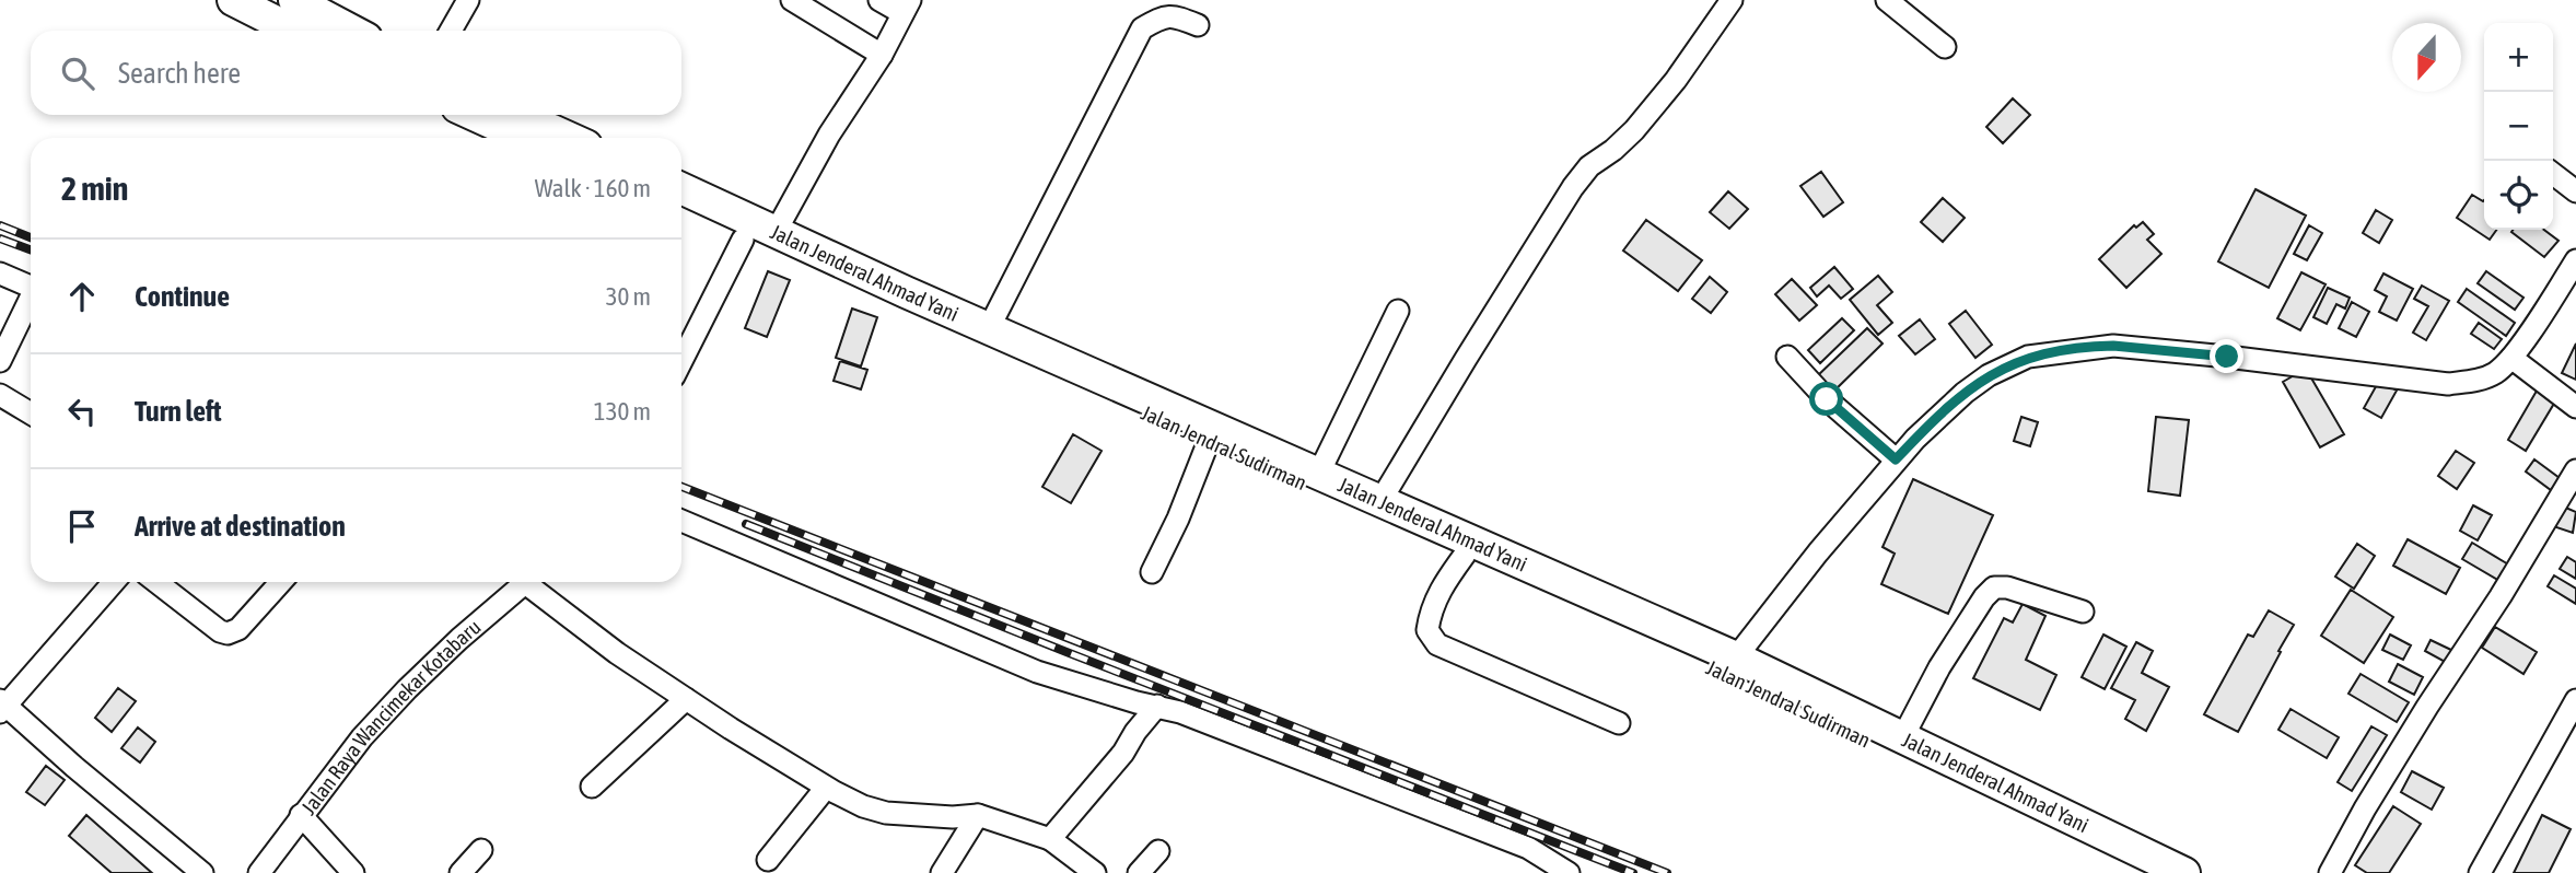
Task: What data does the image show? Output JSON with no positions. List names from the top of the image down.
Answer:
{
  "streets": {
    "highway": ["Jalan Jenderal Ahmad Yani", "Jalan Jendral Sudirman"],
    "street": ["Jalan Raya Wancimekar Kotabaru"]
  },
  "north": "bottom",
  "page": {
    "map_buttons": ["+", "−"],
    "search": "Search here",
    "heading": ["2 min", "Walk · 160 m"],
    "list": [
      ["Continue", "30 m"],
      ["Turn left", "130 m"],
      "Arrive at destination"
    ]
  }
}
